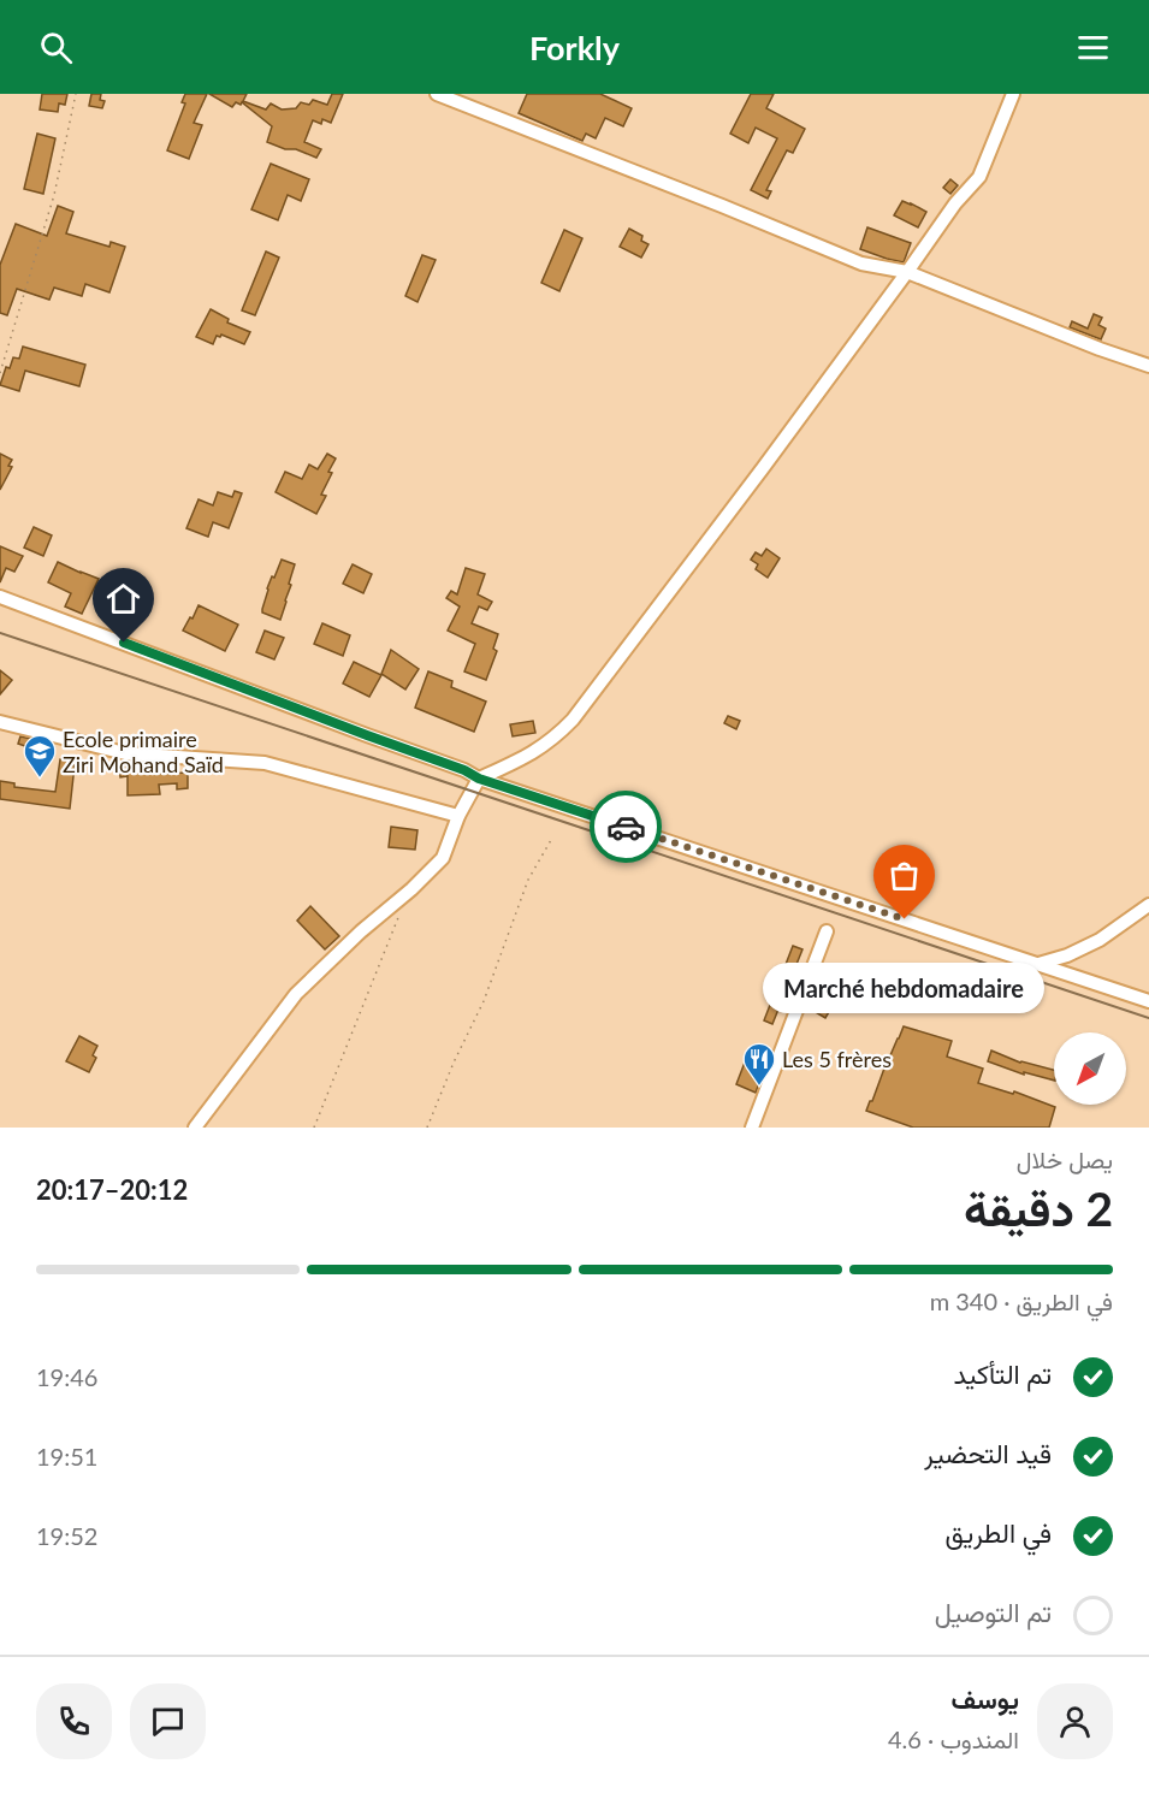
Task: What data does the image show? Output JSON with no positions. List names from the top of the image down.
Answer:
{
  "places": {
    "school or university": ["Ecole primaire Ziri Mohand Saïd"],
    "other": ["Marché hebdomadaire"],
    "restaurant": ["Les 5 frères"]
  },
  "north": "bottom left",
  "page": {
    "header": "Forkly",
    "bubble": "Marché hebdomadaire",
    "heading": ["2 دقيقة", "يصل خلال", "20:12–20:17"],
    "panel": ["يوسف", "المندوب · 4.6"],
    "bar": "في الطريق · 340 m",
    "list": [
      ["تم التأكيد", "19:46"],
      ["قيد التحضير", "19:51"],
      ["في الطريق", "19:52"],
      "تم التوصيل"
    ]
  }
}
